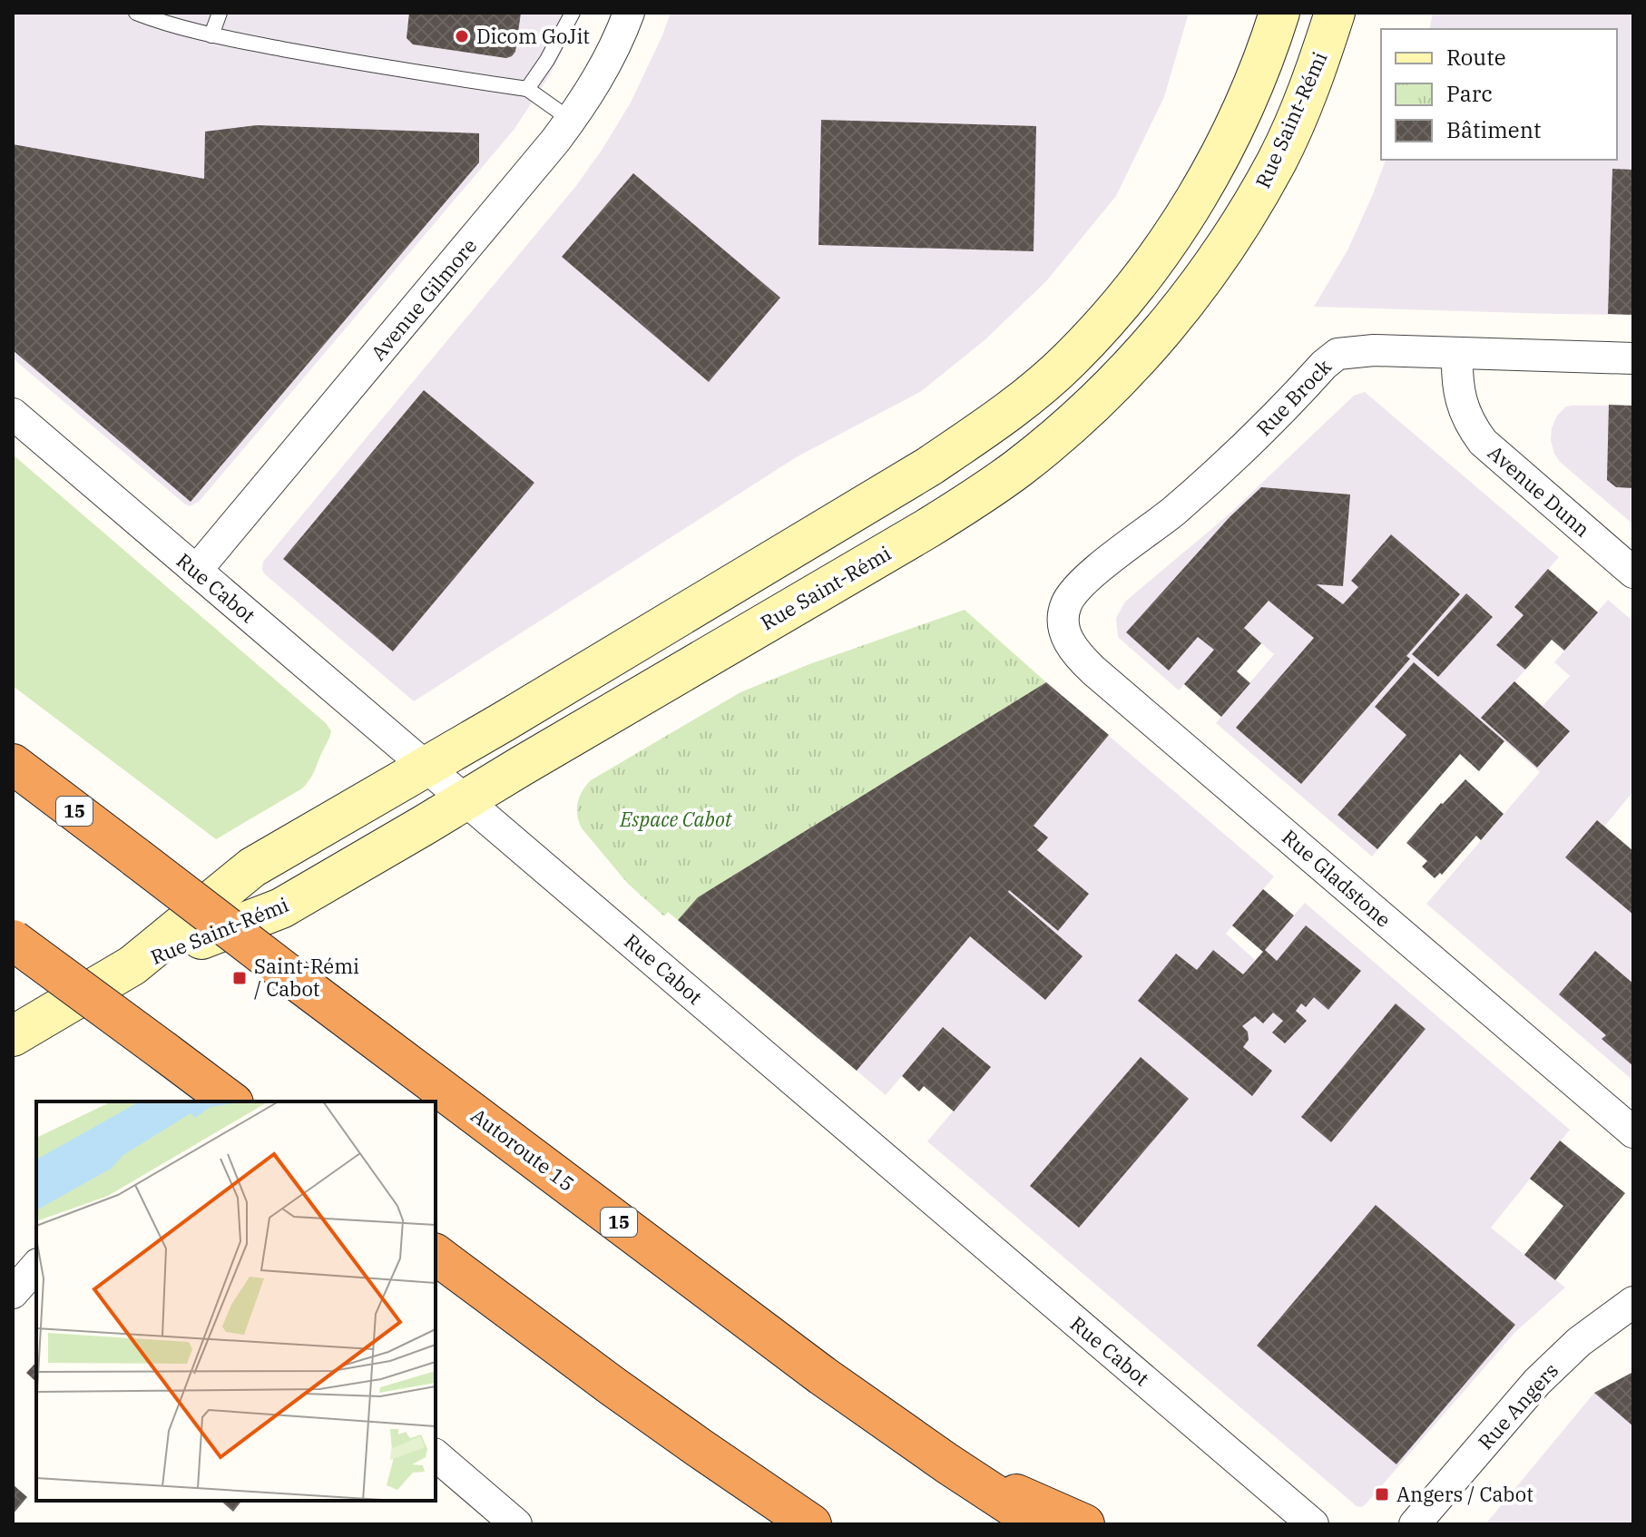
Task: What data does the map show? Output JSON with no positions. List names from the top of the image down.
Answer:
{
  "streets": {
    "highway": ["15", "Autoroute 15"],
    "main road": ["Rue Saint-Rémi"],
    "street": [
      "Avenue Gilmore",
      "Rue Brock",
      "Avenue Dunn",
      "Rue Cabot",
      "Rue Gladstone",
      "Rue Angers"
    ]
  },
  "crossings": [
    ["Rue Saint-Rémi", "Rue Cabot"],
    ["Avenue Gilmore", "Rue Cabot"],
    ["Rue Brock", "Avenue Dunn"],
    ["Rue Brock", "Rue Gladstone"]
  ],
  "parks": ["Espace Cabot"],
  "places": {
    "other": ["Dicom GoJit"],
    "transit": ["Saint-Rémi / Cabot", "Angers / Cabot"]
  },
  "legend": ["Route", "Parc", "Bâtiment"]
}
